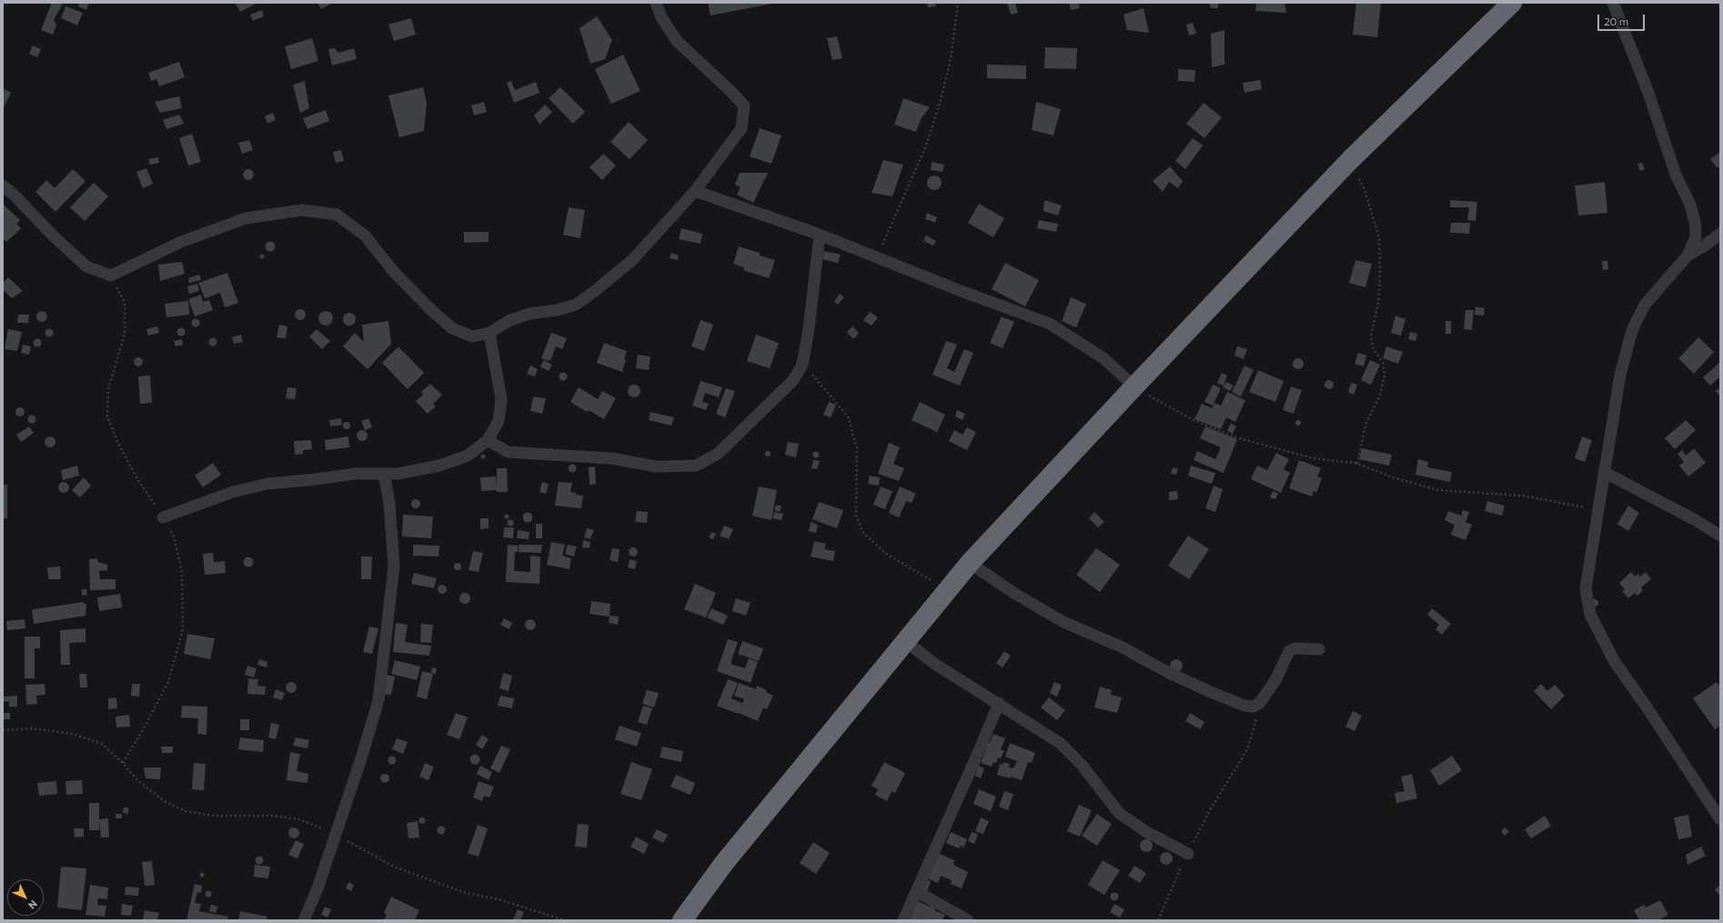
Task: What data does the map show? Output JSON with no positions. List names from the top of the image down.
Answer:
{
  "scale_bar": "20 m",
  "north": "bottom right"
}
